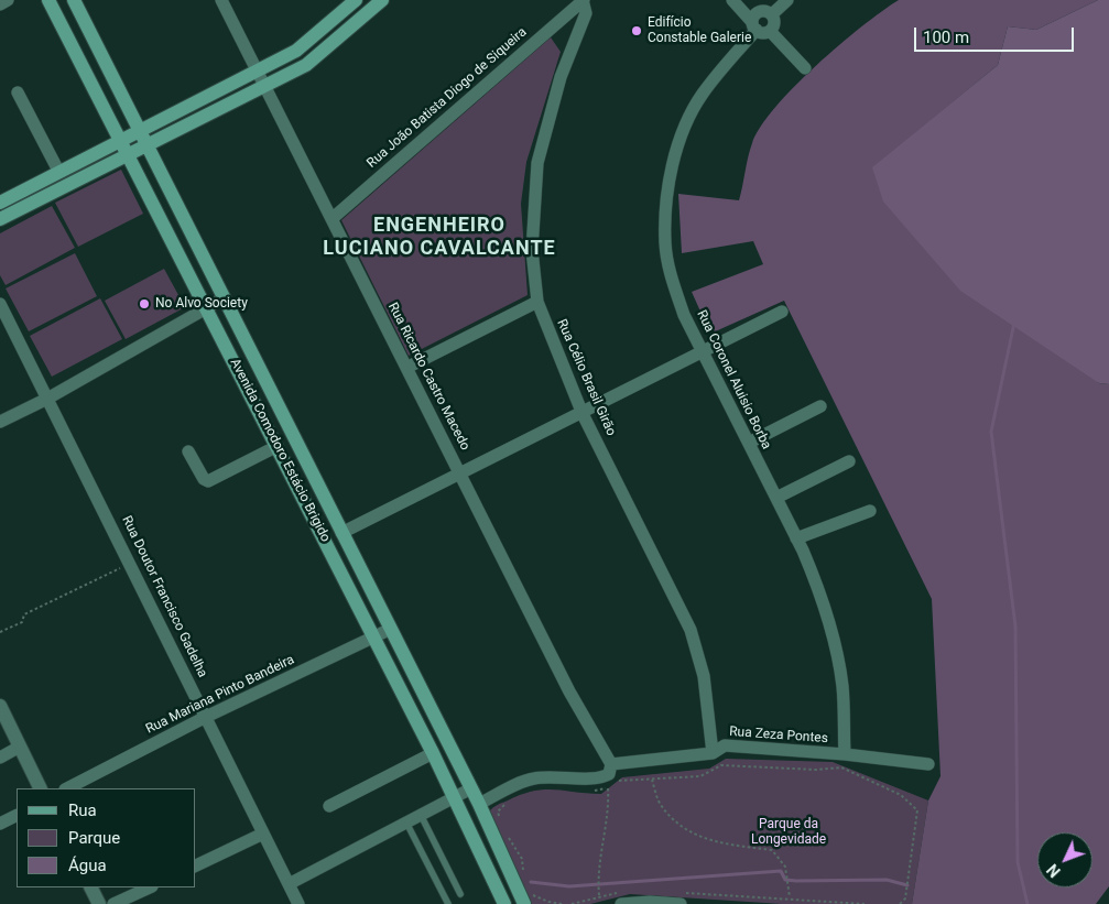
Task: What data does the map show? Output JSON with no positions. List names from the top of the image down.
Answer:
{
  "streets": {
    "main road": ["Avenida Comodoro Estácio Brigido"],
    "street": [
      "Rua João Batista Diogo de Siqueira",
      "Rua Ricardo Castro Macedo",
      "Rua Célio Brasil Girão",
      "Rua Coronel Aluisio Borba",
      "Rua Doutor Francisco Gadelha",
      "Rua Mariana Pinto Bandeira",
      "Rua Zeza Pontes"
    ]
  },
  "crossings": [
    ["Rua João Batista Diogo de Siqueira", "Rua Ricardo Castro Macedo"],
    ["Rua João Batista Diogo de Siqueira", "Rua Célio Brasil Girão"],
    ["Rua Ricardo Castro Macedo", "Rua Zeza Pontes"],
    ["Rua Célio Brasil Girão", "Rua Zeza Pontes"],
    ["Rua Coronel Aluisio Borba", "Rua Zeza Pontes"],
    ["Avenida Comodoro Estácio Brigido", "Rua Mariana Pinto Bandeira"],
    ["Rua Doutor Francisco Gadelha", "Rua Mariana Pinto Bandeira"]
  ],
  "districts": ["ENGENHEIRO LUCIANO CAVALCANTE"],
  "parks": ["Parque da Longevidade"],
  "places": ["Edifício Constable Galerie", "No Alvo Society"],
  "legend": ["Rua", "Parque", "Água"],
  "scale_bar": "100 m",
  "north": "bottom left"
}
